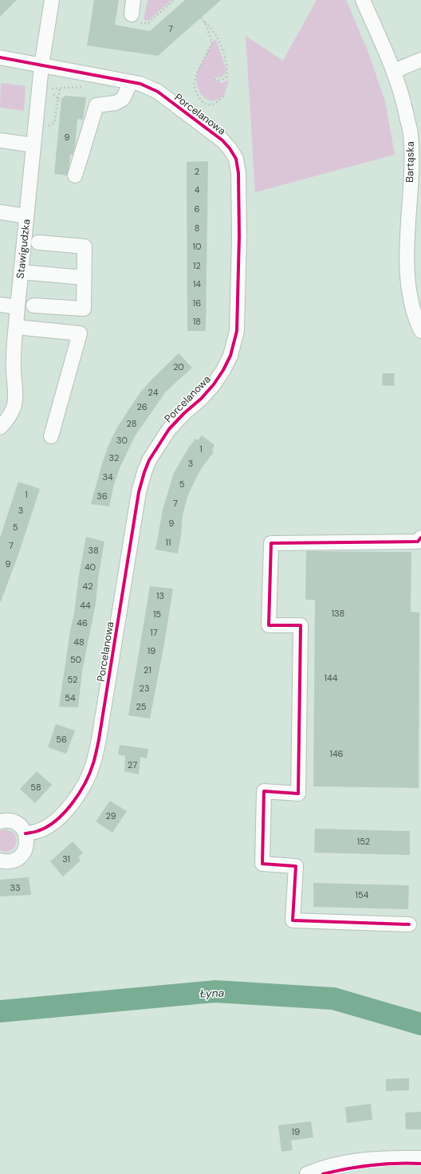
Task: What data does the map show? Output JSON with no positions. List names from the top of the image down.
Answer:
{
  "streets": {
    "street": ["Porcelanowa", "Bartąska", "Stawigudzka"]
  },
  "crossings": [
    ["Porcelanowa", "Stawigudzka"]
  ],
  "water": ["Łyna"],
  "house_numbers": [
    "7",
    "9",
    "2",
    "4",
    "6",
    "8",
    "10",
    "12",
    "14",
    "16",
    "18",
    "20",
    "24",
    "26",
    "28",
    "30",
    "1",
    "32",
    "3",
    "34",
    "5",
    "1",
    "36",
    "7",
    "3",
    "9",
    "5",
    "11",
    "7",
    "38",
    "9",
    "40",
    "42",
    "13",
    "44",
    "138",
    "15",
    "46",
    "17",
    "48",
    "19",
    "50",
    "21",
    "144",
    "52",
    "23",
    "54",
    "25",
    "56",
    "146",
    "27",
    "58",
    "29",
    "152",
    "31",
    "33",
    "154",
    "19"
  ]
}
